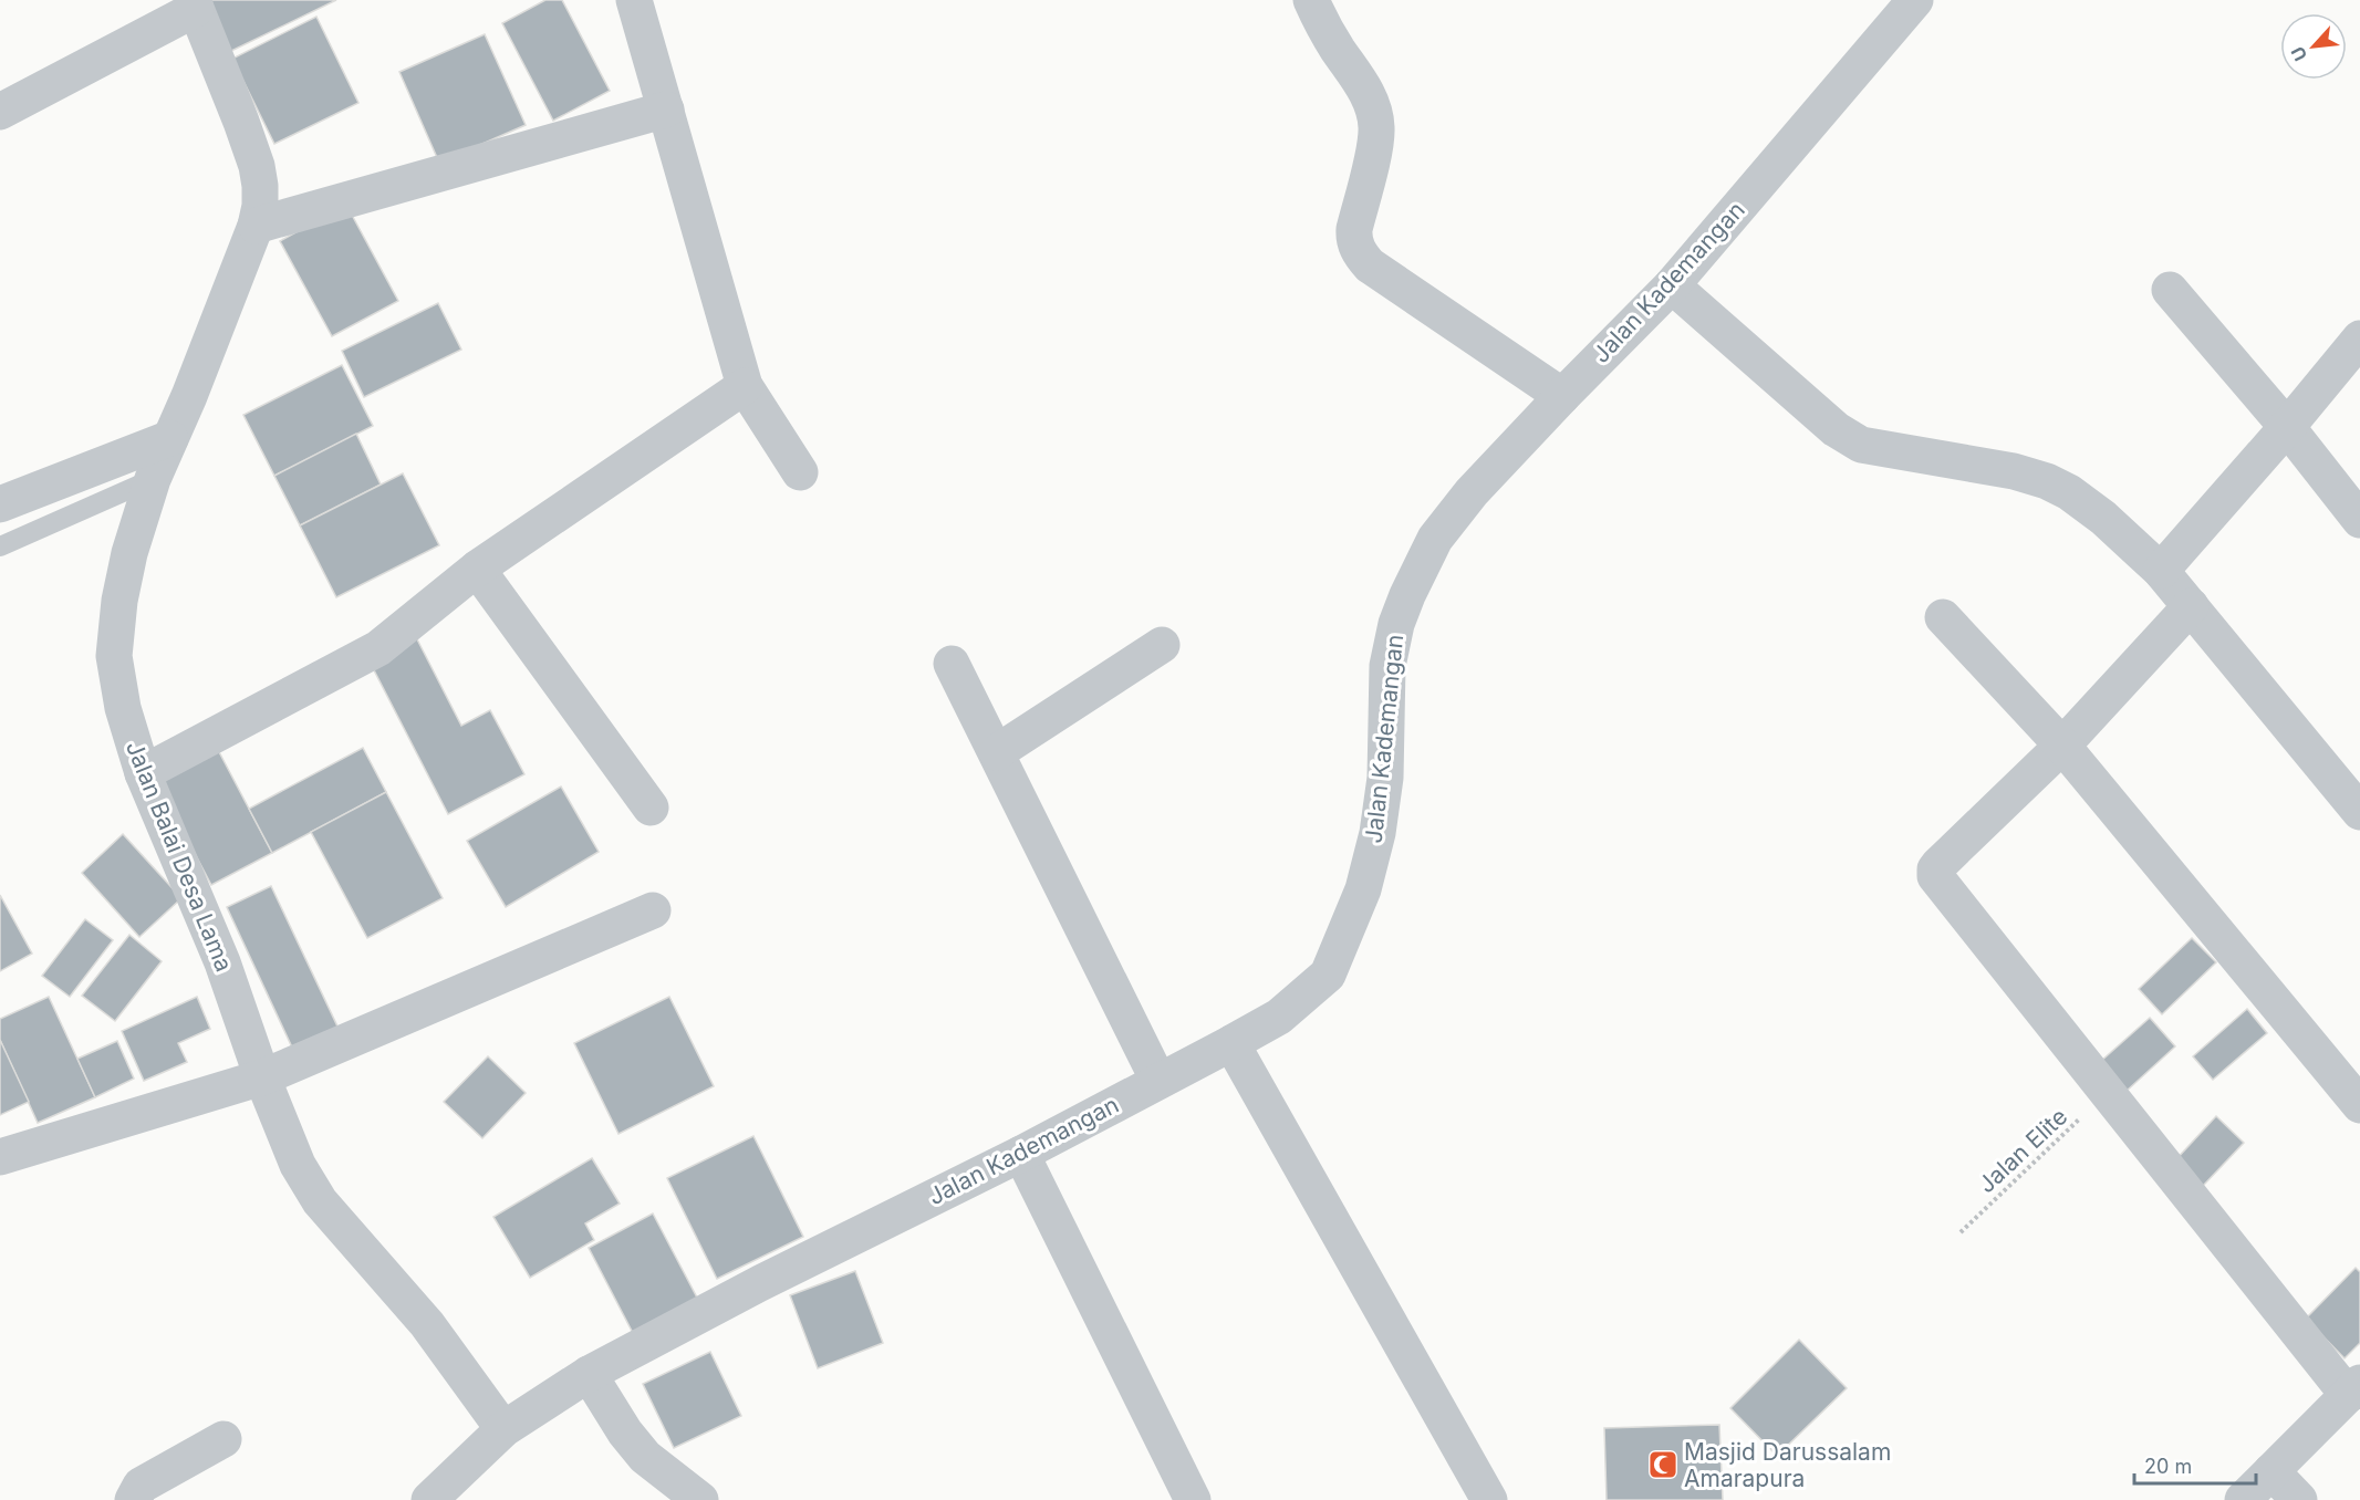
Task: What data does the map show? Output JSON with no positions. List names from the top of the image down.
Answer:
{
  "streets": {
    "street": ["Jalan Kademangan", "Jalan Balai Desa Lama"],
    "path": ["Jalan Elite"]
  },
  "crossings": [
    ["Jalan Kademangan", "Jalan Balai Desa Lama"]
  ],
  "places": {
    "mosque": ["Masjid Darussalam Amarapura"]
  },
  "scale_bar": "20 m",
  "north": "bottom left"
}
